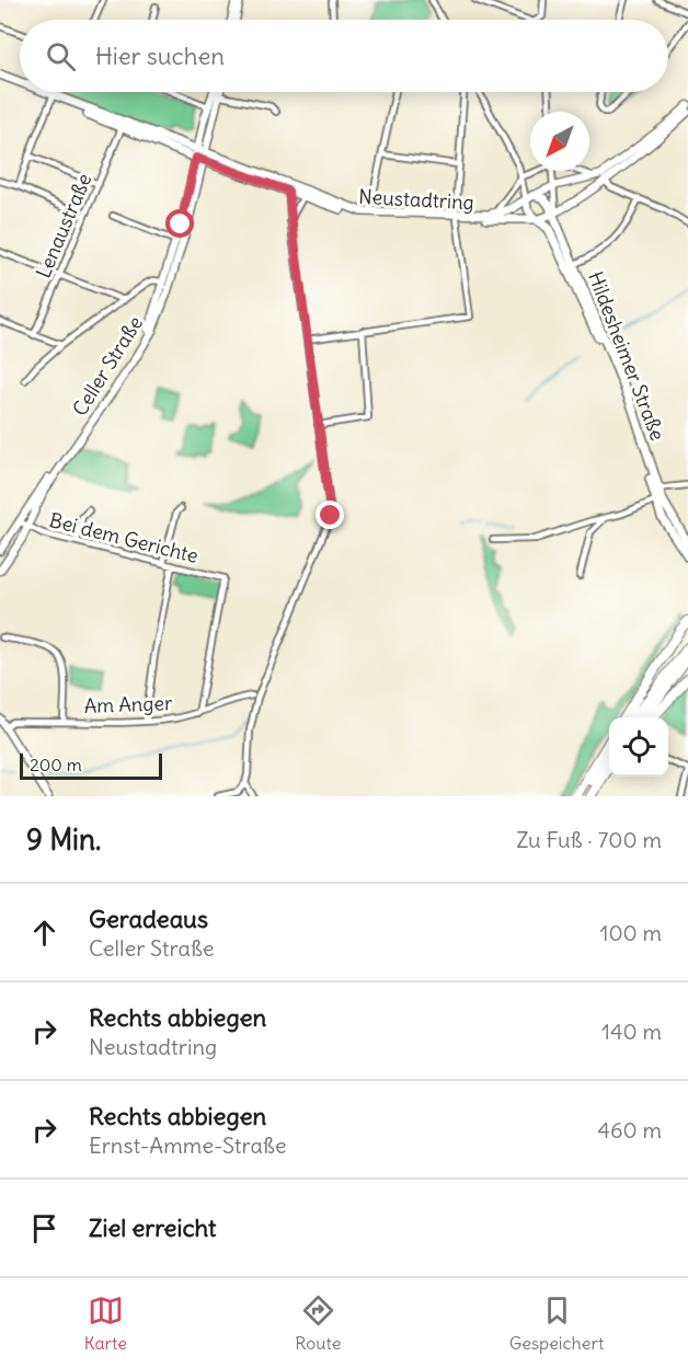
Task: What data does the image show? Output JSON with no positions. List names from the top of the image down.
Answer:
{
  "streets": {
    "main road": ["Neustadtring", "Hildesheimer Straße", "Celler Straße"],
    "street": ["Lenaustraße", "Bei dem Gerichte", "Am Anger"]
  },
  "crossings": [
    ["Neustadtring", "Lenaustraße"],
    ["Neustadtring", "Celler Straße"],
    ["Celler Straße", "Bei dem Gerichte"],
    ["Bei dem Gerichte", "Am Anger"]
  ],
  "scale_bar": "200 m",
  "north": "bottom left",
  "page": {
    "search": "Hier suchen",
    "scale": "200 m",
    "heading": ["9 Min.", "Zu Fuß · 700 m"],
    "list": [
      ["Geradeaus", "Celler Straße", "100 m"],
      ["Rechts abbiegen", "Neustadtring", "140 m"],
      ["Rechts abbiegen", "Ernst-Amme-Straße", "460 m"],
      "Ziel erreicht"
    ],
    "nav": ["Karte", "Route", "Gespeichert"]
  }
}
